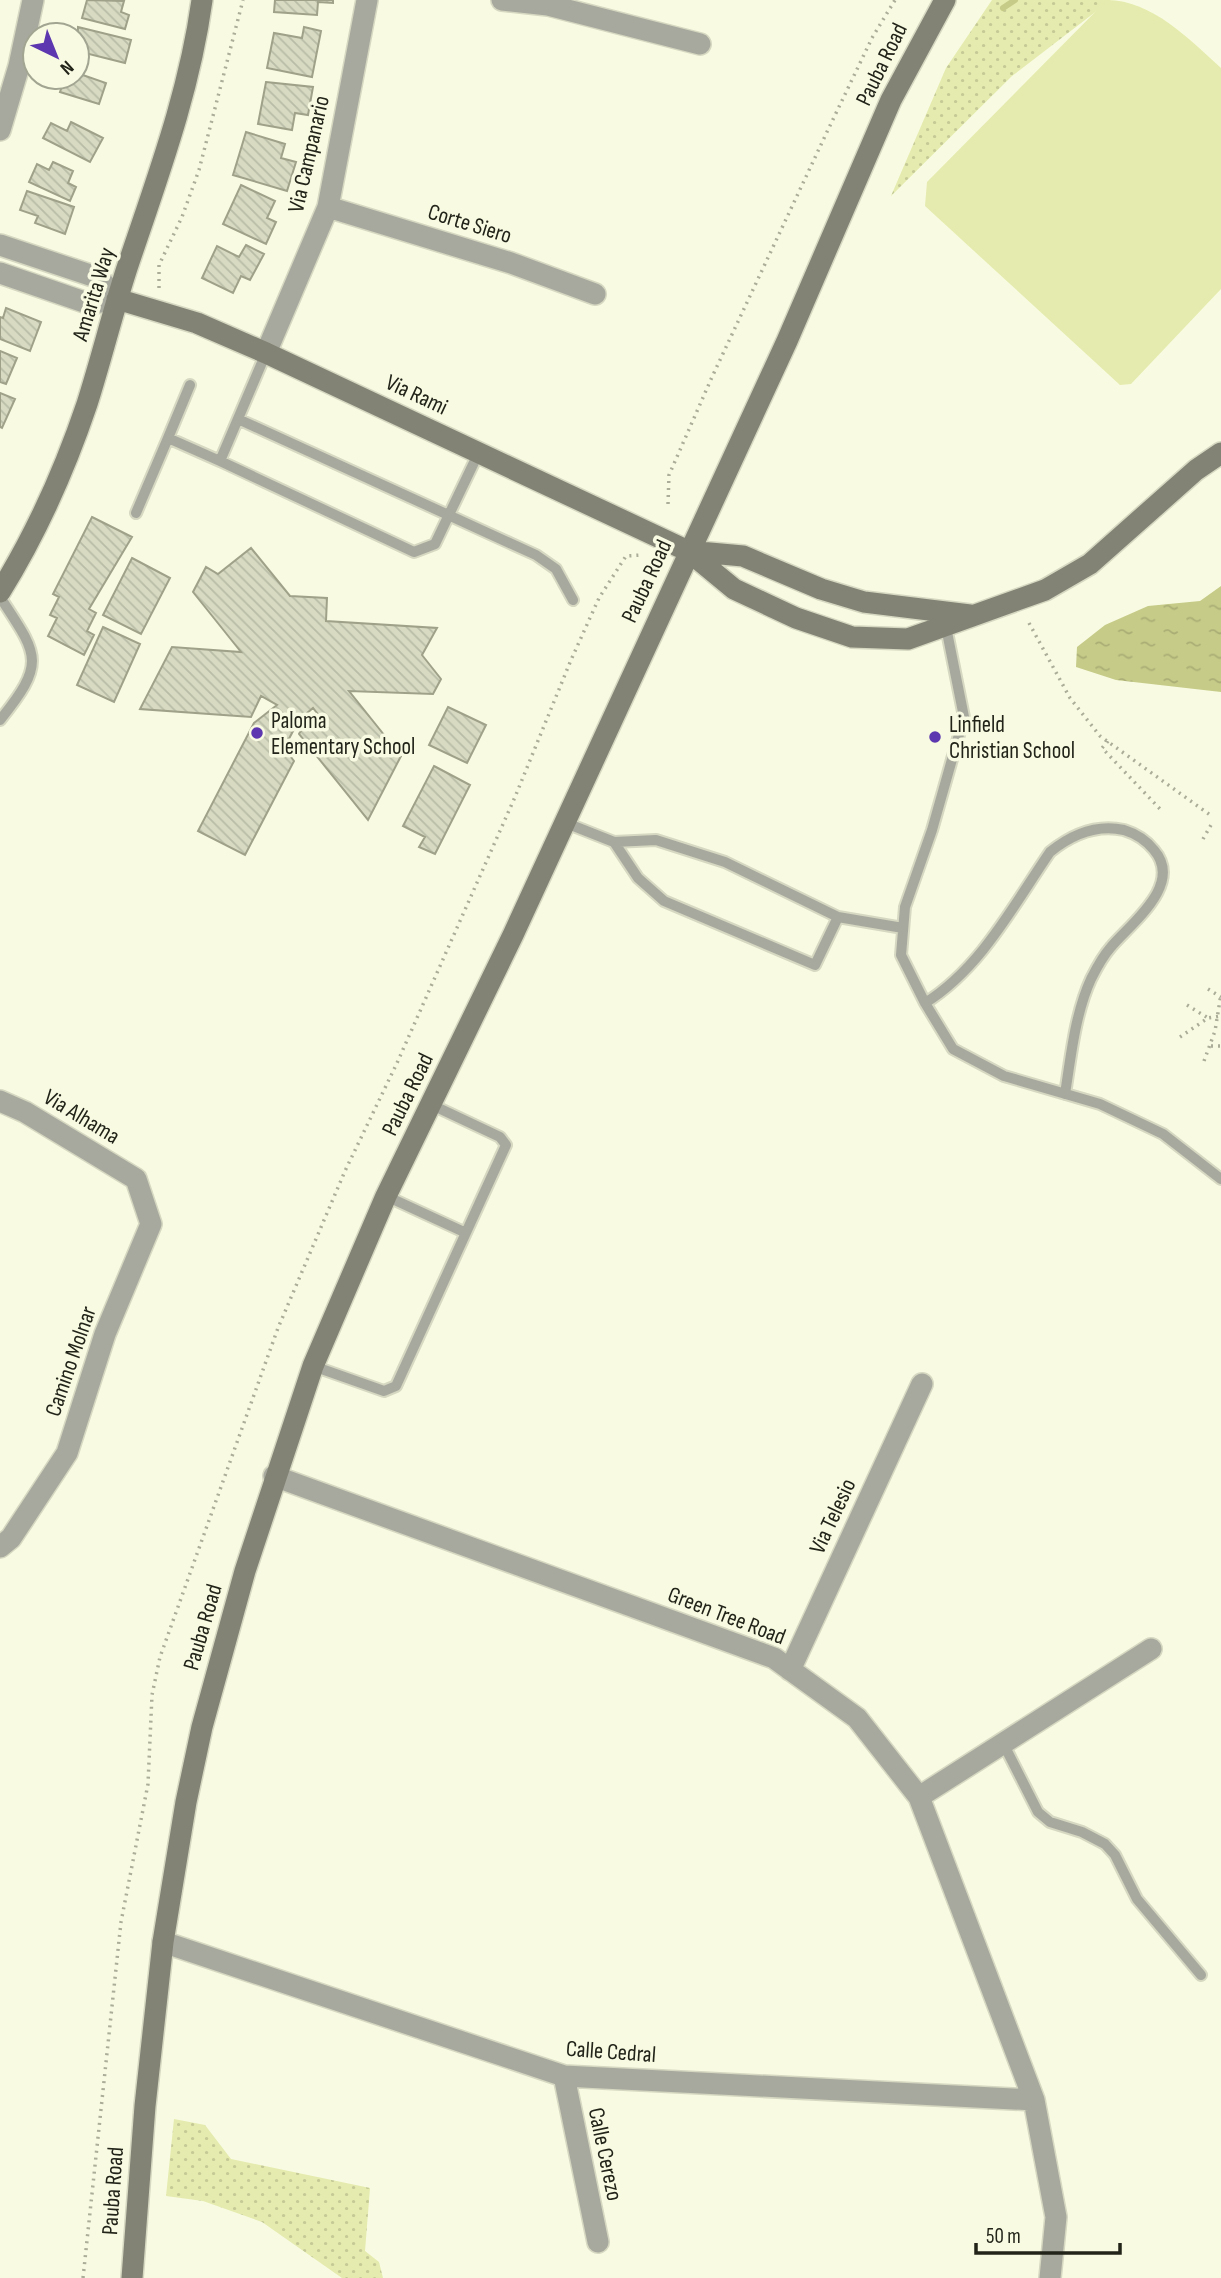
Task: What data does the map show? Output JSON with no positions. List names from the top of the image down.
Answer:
{
  "streets": {
    "main road": ["Pauba Road", "Amarita Way", "Via Rami"],
    "street": [
      "Via Campanario",
      "Corte Siero",
      "Via Alhama",
      "Camino Molnar",
      "Via Telesio",
      "Green Tree Road",
      "Calle Cedral",
      "Calle Cerezo"
    ]
  },
  "crossings": [
    ["Pauba Road", "Via Rami"],
    ["Pauba Road", "Green Tree Road"],
    ["Pauba Road", "Calle Cedral"],
    ["Via Campanario", "Corte Siero"],
    ["Via Campanario", "Via Rami"],
    ["Amarita Way", "Via Rami"],
    ["Via Alhama", "Camino Molnar"],
    ["Via Telesio", "Green Tree Road"],
    ["Green Tree Road", "Calle Cedral"],
    ["Calle Cedral", "Calle Cerezo"]
  ],
  "places": ["Paloma Elementary School", "Linfield Christian School"],
  "scale_bar": "50 m",
  "north": "bottom right"
}
